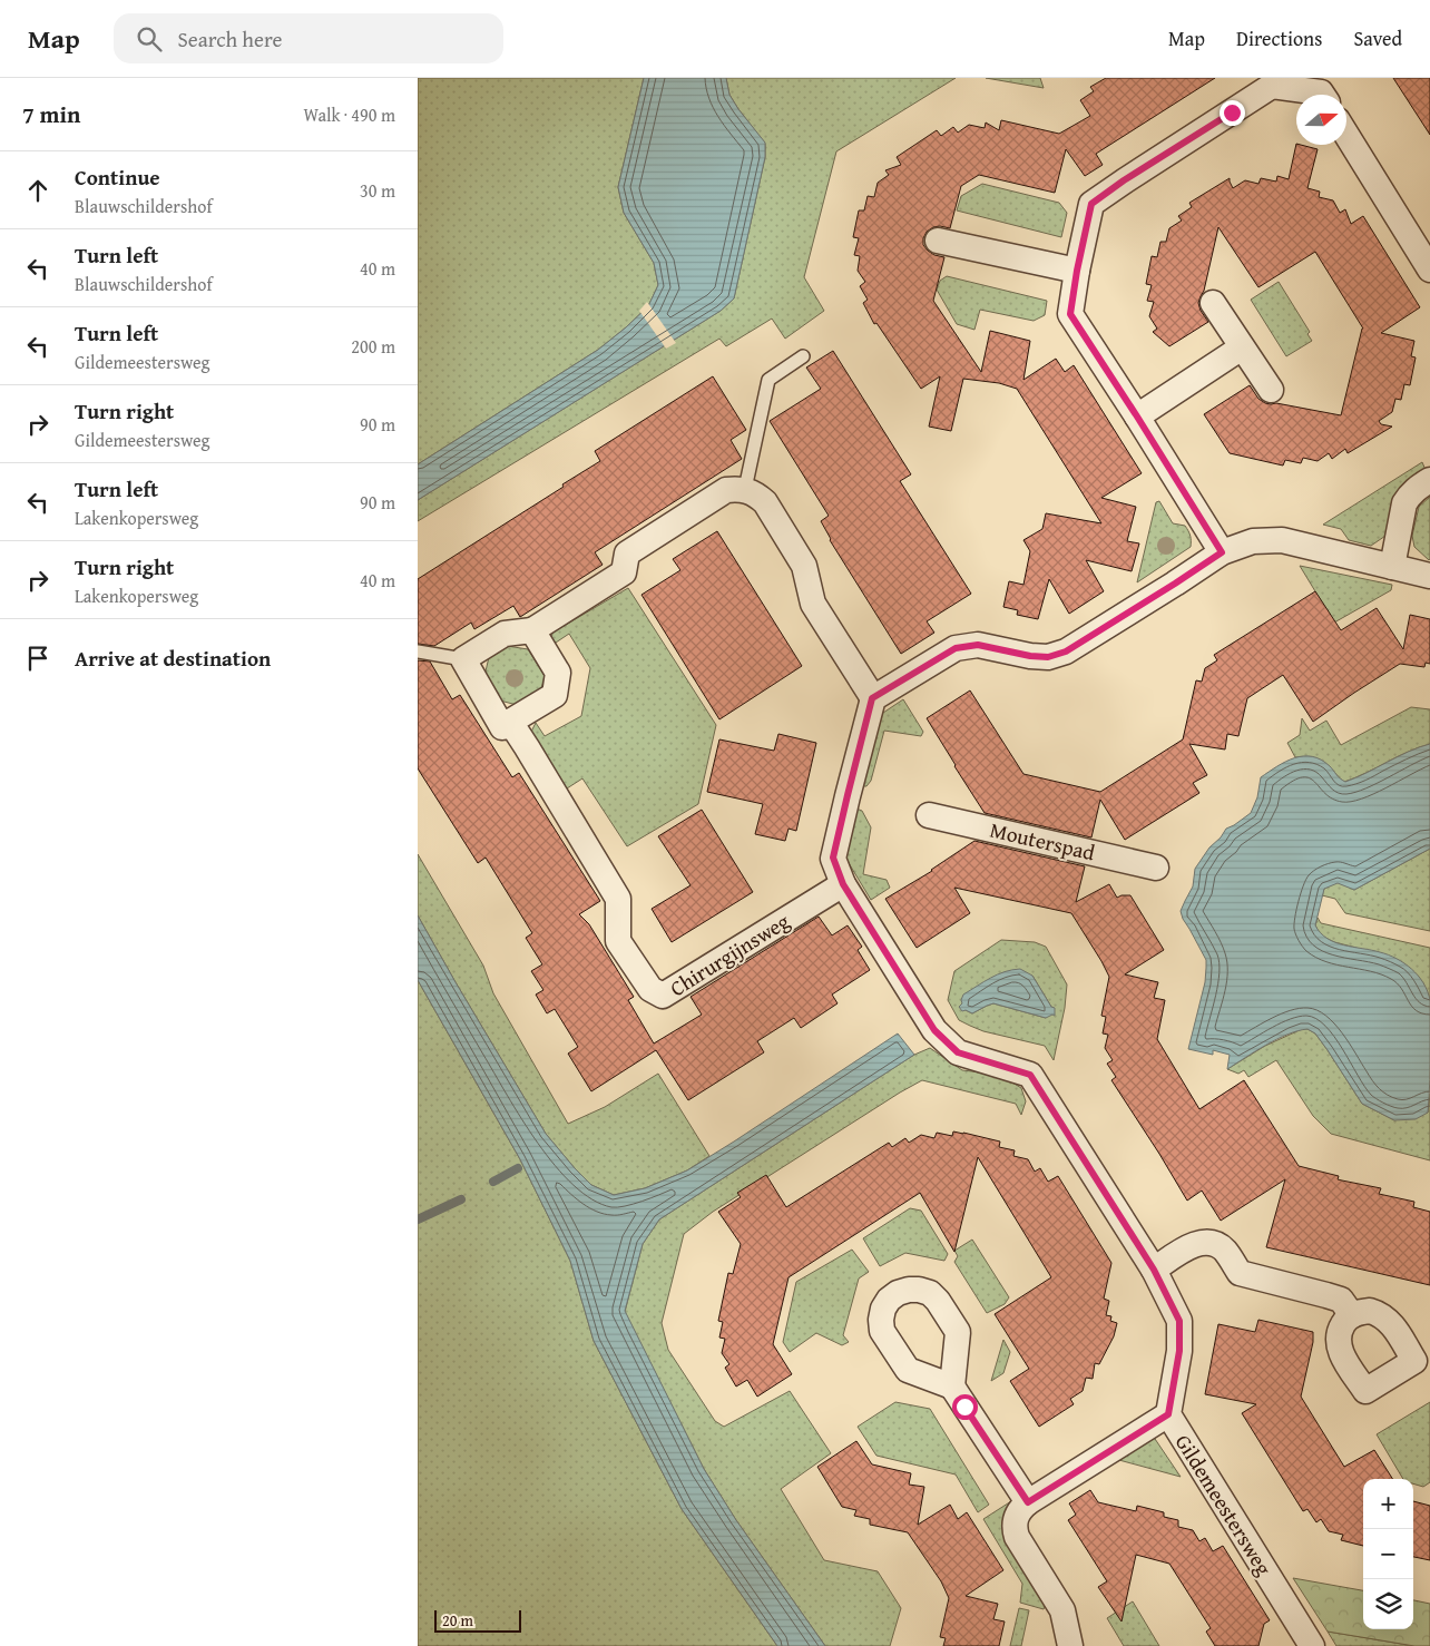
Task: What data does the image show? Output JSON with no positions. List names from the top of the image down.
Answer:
{
  "streets": {
    "street": ["Mouterspad", "Chirurgijnsweg", "Gildemeestersweg"]
  },
  "crossings": [
    ["Chirurgijnsweg", "Gildemeestersweg"]
  ],
  "scale_bar": "20 m",
  "north": "right",
  "page": {
    "header": "Map",
    "search": "Search here",
    "nav": ["Map", "Directions", "Saved"],
    "heading": ["7 min", "Walk · 490 m"],
    "list": [
      ["Continue", "Blauwschildershof", "30 m"],
      ["Turn left", "Blauwschildershof", "40 m"],
      ["Turn left", "Gildemeestersweg", "200 m"],
      ["Turn right", "Gildemeestersweg", "90 m"],
      ["Turn left", "Lakenkopersweg", "90 m"],
      ["Turn right", "Lakenkopersweg", "40 m"],
      "Arrive at destination"
    ],
    "map_buttons": ["+", "−"],
    "scale": "20 m"
  }
}
